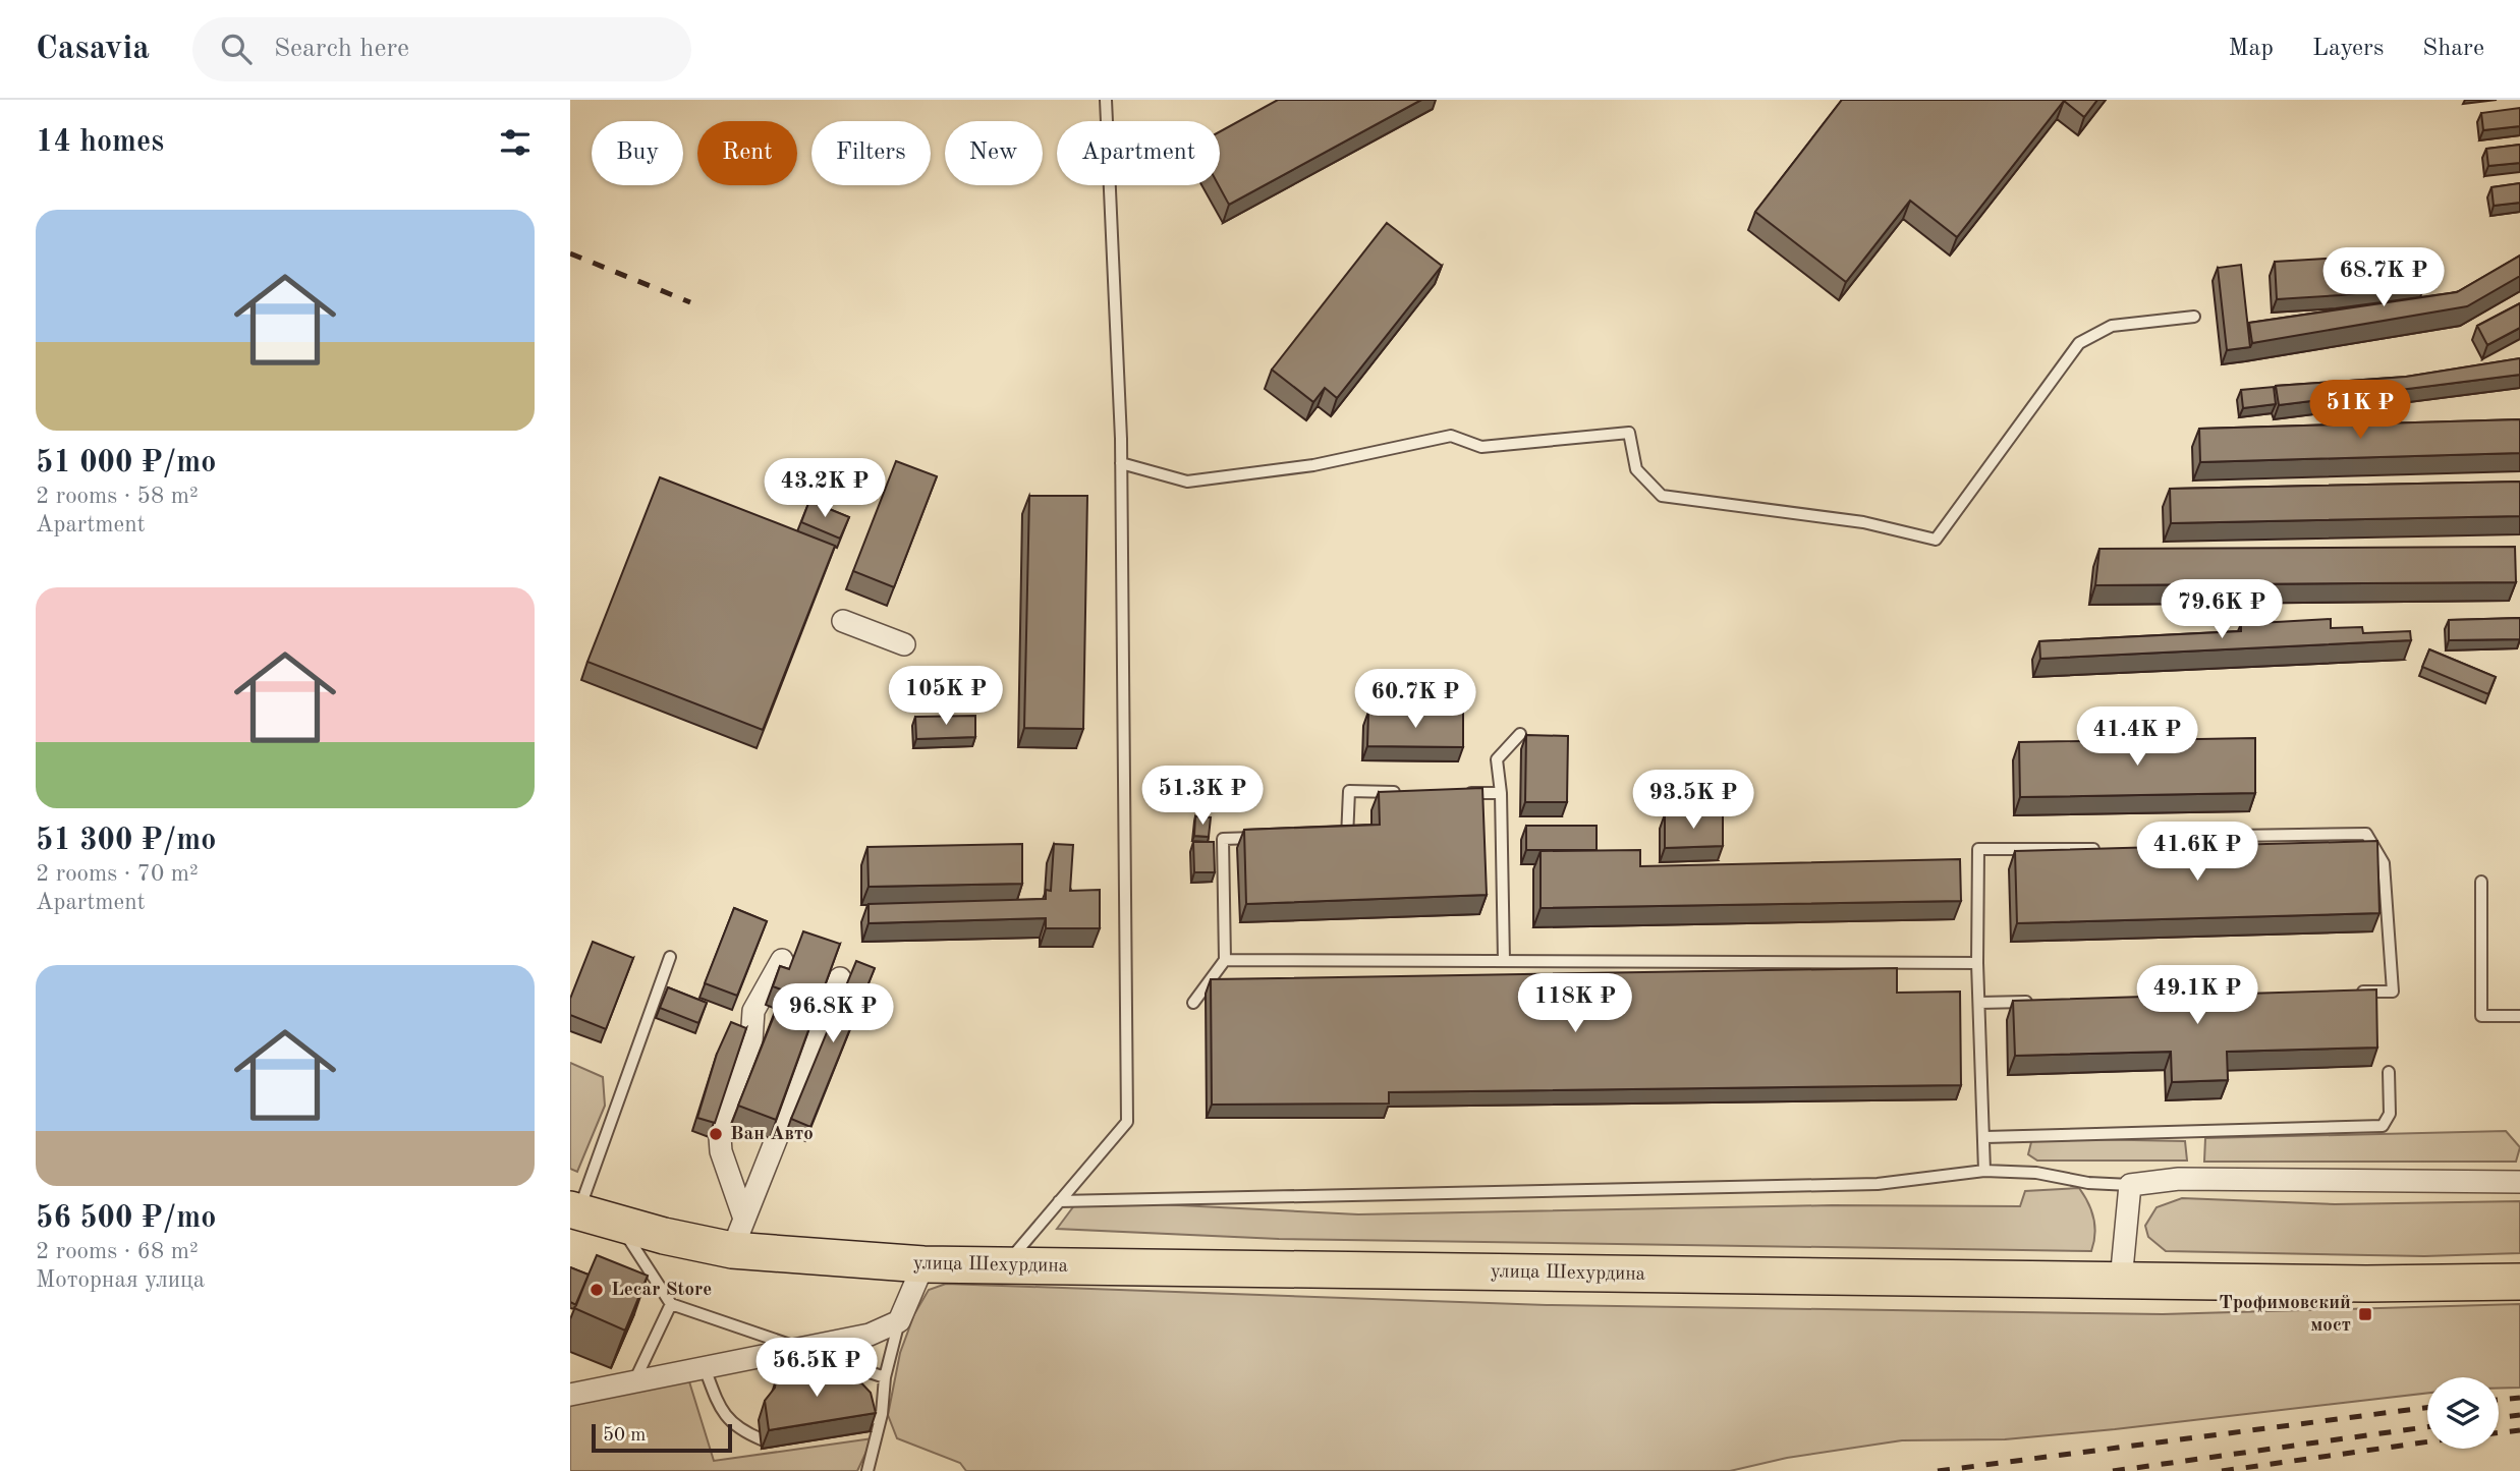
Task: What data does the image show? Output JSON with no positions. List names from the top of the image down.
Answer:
{
  "streets": {
    "main road": ["улица Шехурдина"]
  },
  "places": {
    "other": ["Ван Авто", "Lecar Store"],
    "transit": ["Трофимовский мост"]
  },
  "scale_bar": "50 m",
  "page": {
    "header": "Casavia",
    "search": "Search here",
    "nav": ["Map", "Layers", "Share"],
    "heading": "14 homes",
    "chip": [
      "Buy",
      "Rent",
      "Filters",
      "New",
      "Apartment"
    ],
    "list": [
      {
        "name": "51 000 ₽/mo",
        "note": "2 rooms · 58 m² · Apartment"
      },
      {
        "name": "51 300 ₽/mo",
        "note": "2 rooms · 70 m² · Apartment"
      },
      {
        "name": "56 500 ₽/mo",
        "note": "2 rooms · 68 m² · Моторная улица"
      }
    ],
    "price": [
      "68.7K ₽",
      "51K ₽",
      "43.2K ₽",
      "79.6K ₽",
      "105K ₽",
      "60.7K ₽",
      "41.4K ₽",
      "51.3K ₽",
      "93.5K ₽",
      "41.6K ₽",
      "49.1K ₽",
      "118K ₽",
      "96.8K ₽",
      "56.5K ₽"
    ],
    "scale": "50 m"
  }
}
